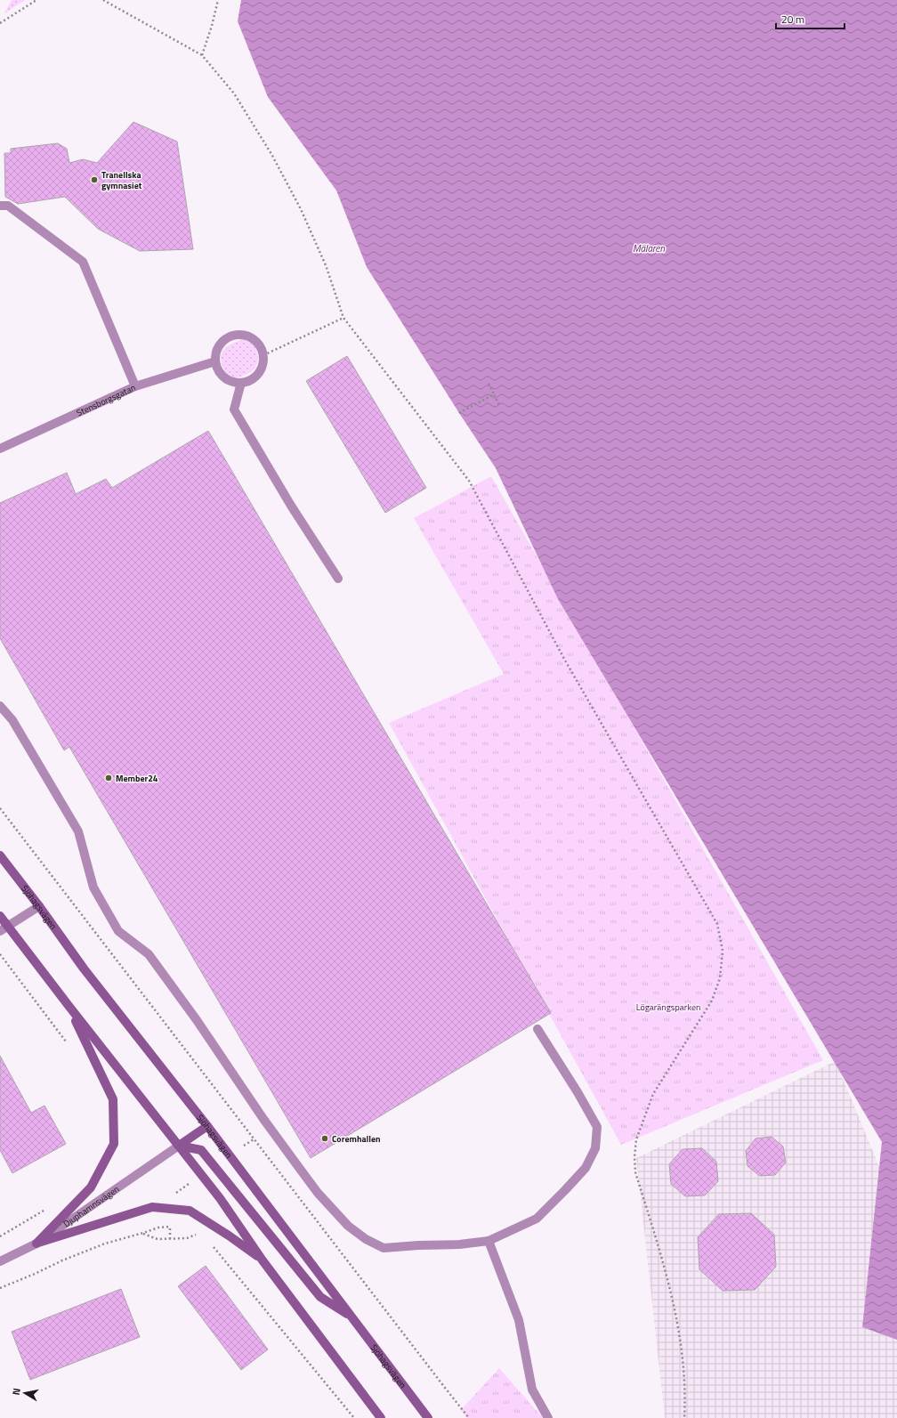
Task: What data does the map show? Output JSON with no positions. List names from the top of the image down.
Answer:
{
  "streets": {
    "main road": ["Sjöhagsvägen"],
    "street": ["Stensborgsgatan", "Djuphamnsvägen"]
  },
  "water": ["Mälaren"],
  "parks": ["Lögarängsparken"],
  "places": ["Tranellska gymnasiet", "Member24", "Coremhallen"],
  "scale_bar": "20 m",
  "north": "left"
}
